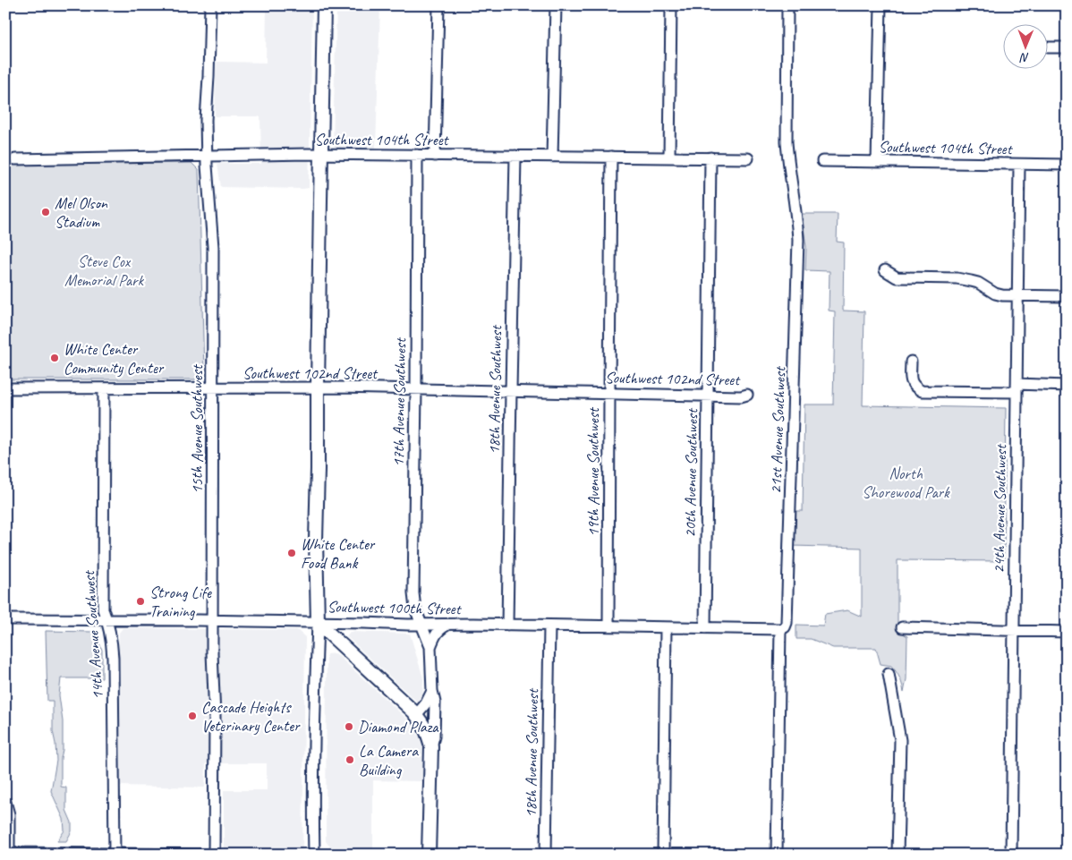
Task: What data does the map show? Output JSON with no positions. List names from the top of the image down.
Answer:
{
  "streets": {
    "main road": ["17th Avenue Southwest"],
    "street": [
      "Southwest 104th Street",
      "Southwest 102nd Street",
      "18th Avenue Southwest",
      "15th Avenue Southwest",
      "21st Avenue Southwest",
      "19th Avenue Southwest",
      "20th Avenue Southwest",
      "24th Avenue Southwest",
      "Southwest 100th Street",
      "14th Avenue Southwest"
    ]
  },
  "crossings": [
    ["Southwest 104th Street", "18th Avenue Southwest"],
    ["Southwest 104th Street", "17th Avenue Southwest"],
    ["Southwest 104th Street", "15th Avenue Southwest"],
    ["Southwest 104th Street", "19th Avenue Southwest"],
    ["Southwest 104th Street", "20th Avenue Southwest"],
    ["Southwest 104th Street", "24th Avenue Southwest"],
    ["Southwest 102nd Street", "18th Avenue Southwest"],
    ["Southwest 102nd Street", "17th Avenue Southwest"],
    ["Southwest 102nd Street", "15th Avenue Southwest"],
    ["Southwest 102nd Street", "19th Avenue Southwest"],
    ["Southwest 102nd Street", "20th Avenue Southwest"],
    ["Southwest 102nd Street", "14th Avenue Southwest"],
    ["18th Avenue Southwest", "Southwest 100th Street"],
    ["17th Avenue Southwest", "Southwest 100th Street"],
    ["15th Avenue Southwest", "Southwest 100th Street"],
    ["21st Avenue Southwest", "Southwest 100th Street"],
    ["19th Avenue Southwest", "Southwest 100th Street"],
    ["20th Avenue Southwest", "Southwest 100th Street"],
    ["Southwest 100th Street", "14th Avenue Southwest"]
  ],
  "parks": ["Steve Cox Memorial Park", "North Shorewood Park"],
  "places": [
    "Mel Olson Stadium",
    "White Center Community Center",
    "White Center Food Bank",
    "Strong Life Training",
    "Cascade Heights Veterinary Center",
    "Diamond Plaza",
    "La Camera Building"
  ],
  "north": "bottom"
}
